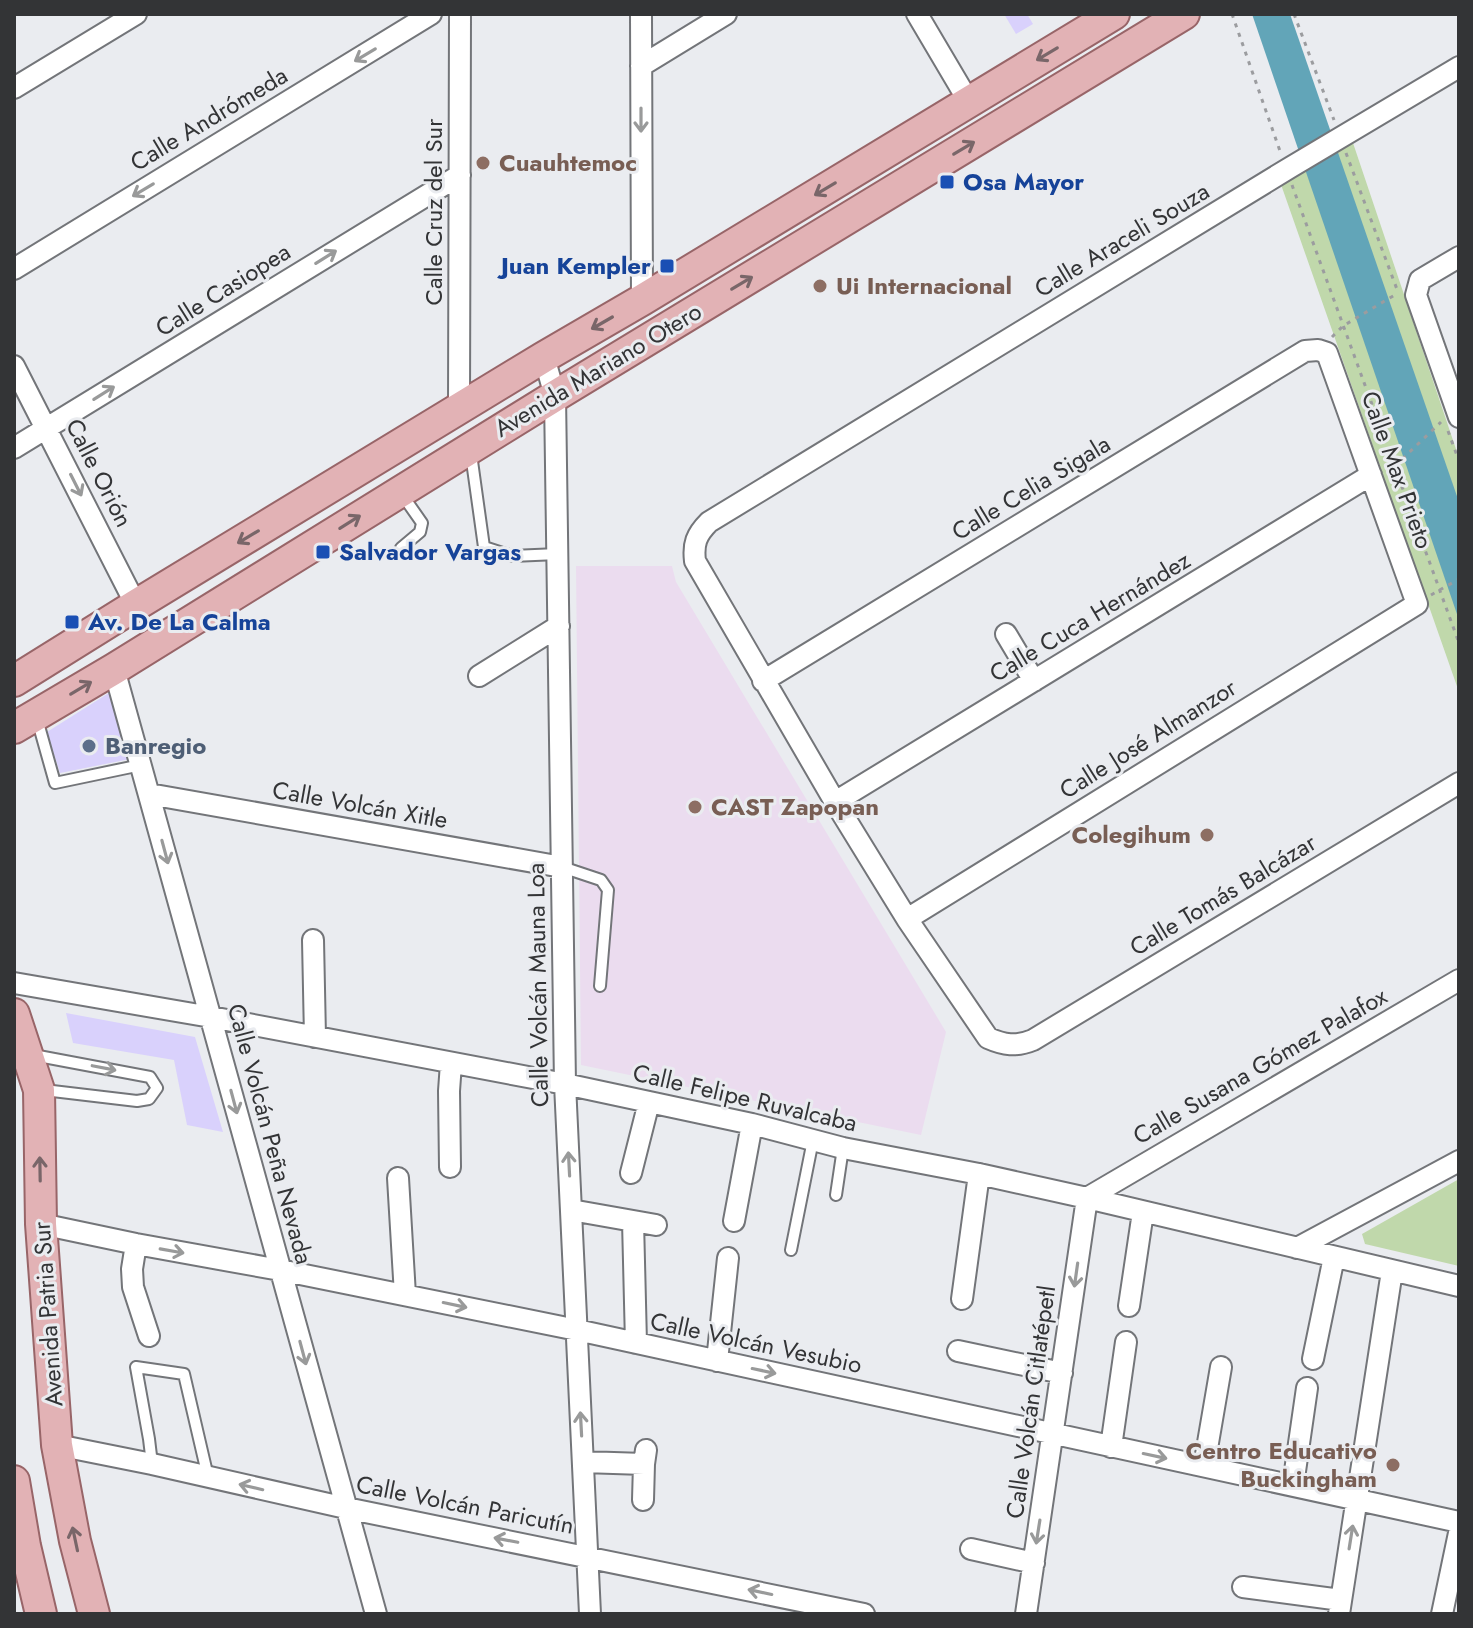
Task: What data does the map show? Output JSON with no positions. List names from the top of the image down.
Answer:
{
  "streets": {
    "main road": ["Avenida Mariano Otero", "Avenida Patria Sur"],
    "street": [
      "Calle Andrómeda",
      "Calle Cruz del Sur",
      "Calle Araceli Souza",
      "Calle Casiopea",
      "Calle Max Prieto",
      "Calle Orión",
      "Calle Celia Sigala",
      "Calle Cuca Hernández",
      "Calle José Almanzor",
      "Calle Volcán Xitle",
      "Calle Tomás Balcázar",
      "Calle Volcán Mauna Loa",
      "Calle Susana Gómez Palafox",
      "Calle Felipe Ruvalcaba",
      "Calle Volcán Peña Nevada",
      "Calle Volcán Vesubio",
      "Calle Volcán Citlatépetl",
      "Calle Volcán Paricutín"
    ]
  },
  "crossings": [
    ["Calle Cruz del Sur", "Calle Casiopea"],
    ["Calle Cruz del Sur", "Avenida Mariano Otero"],
    ["Calle Araceli Souza", "Calle Celia Sigala"],
    ["Calle Casiopea", "Calle Orión"],
    ["Avenida Mariano Otero", "Calle Orión"],
    ["Avenida Mariano Otero", "Calle Volcán Mauna Loa"],
    ["Avenida Mariano Otero", "Calle Volcán Peña Nevada"],
    ["Calle Max Prieto", "Calle Celia Sigala"],
    ["Calle Max Prieto", "Calle Cuca Hernández"],
    ["Calle Max Prieto", "Calle José Almanzor"],
    ["Calle José Almanzor", "Calle Tomás Balcázar"],
    ["Calle Volcán Xitle", "Calle Volcán Mauna Loa"],
    ["Calle Volcán Xitle", "Calle Volcán Peña Nevada"],
    ["Calle Volcán Mauna Loa", "Calle Felipe Ruvalcaba"],
    ["Calle Volcán Mauna Loa", "Calle Volcán Vesubio"],
    ["Calle Volcán Mauna Loa", "Calle Volcán Paricutín"],
    ["Calle Susana Gómez Palafox", "Calle Felipe Ruvalcaba"],
    ["Calle Susana Gómez Palafox", "Calle Volcán Citlatépetl"],
    ["Calle Felipe Ruvalcaba", "Calle Volcán Peña Nevada"],
    ["Calle Felipe Ruvalcaba", "Calle Volcán Citlatépetl"],
    ["Calle Volcán Peña Nevada", "Calle Volcán Vesubio"],
    ["Calle Volcán Peña Nevada", "Calle Volcán Paricutín"],
    ["Avenida Patria Sur", "Calle Volcán Vesubio"],
    ["Avenida Patria Sur", "Calle Volcán Paricutín"],
    ["Calle Volcán Vesubio", "Calle Volcán Citlatépetl"]
  ],
  "one_way": [
    "Calle Andrómeda",
    "Calle Casiopea",
    "Calle Orión",
    "Calle Volcán Vesubio",
    "Calle Volcán Paricutín"
  ],
  "places": {
    "other": [
      "Cuauhtemoc",
      "Ui Internacional",
      "Banregio",
      "CAST Zapopan",
      "Colegihum",
      "Centro Educativo Buckingham"
    ],
    "transit": [
      "Osa Mayor",
      "Juan Kempler",
      "Salvador Vargas",
      "Av. De La Calma"
    ]
  }
}
